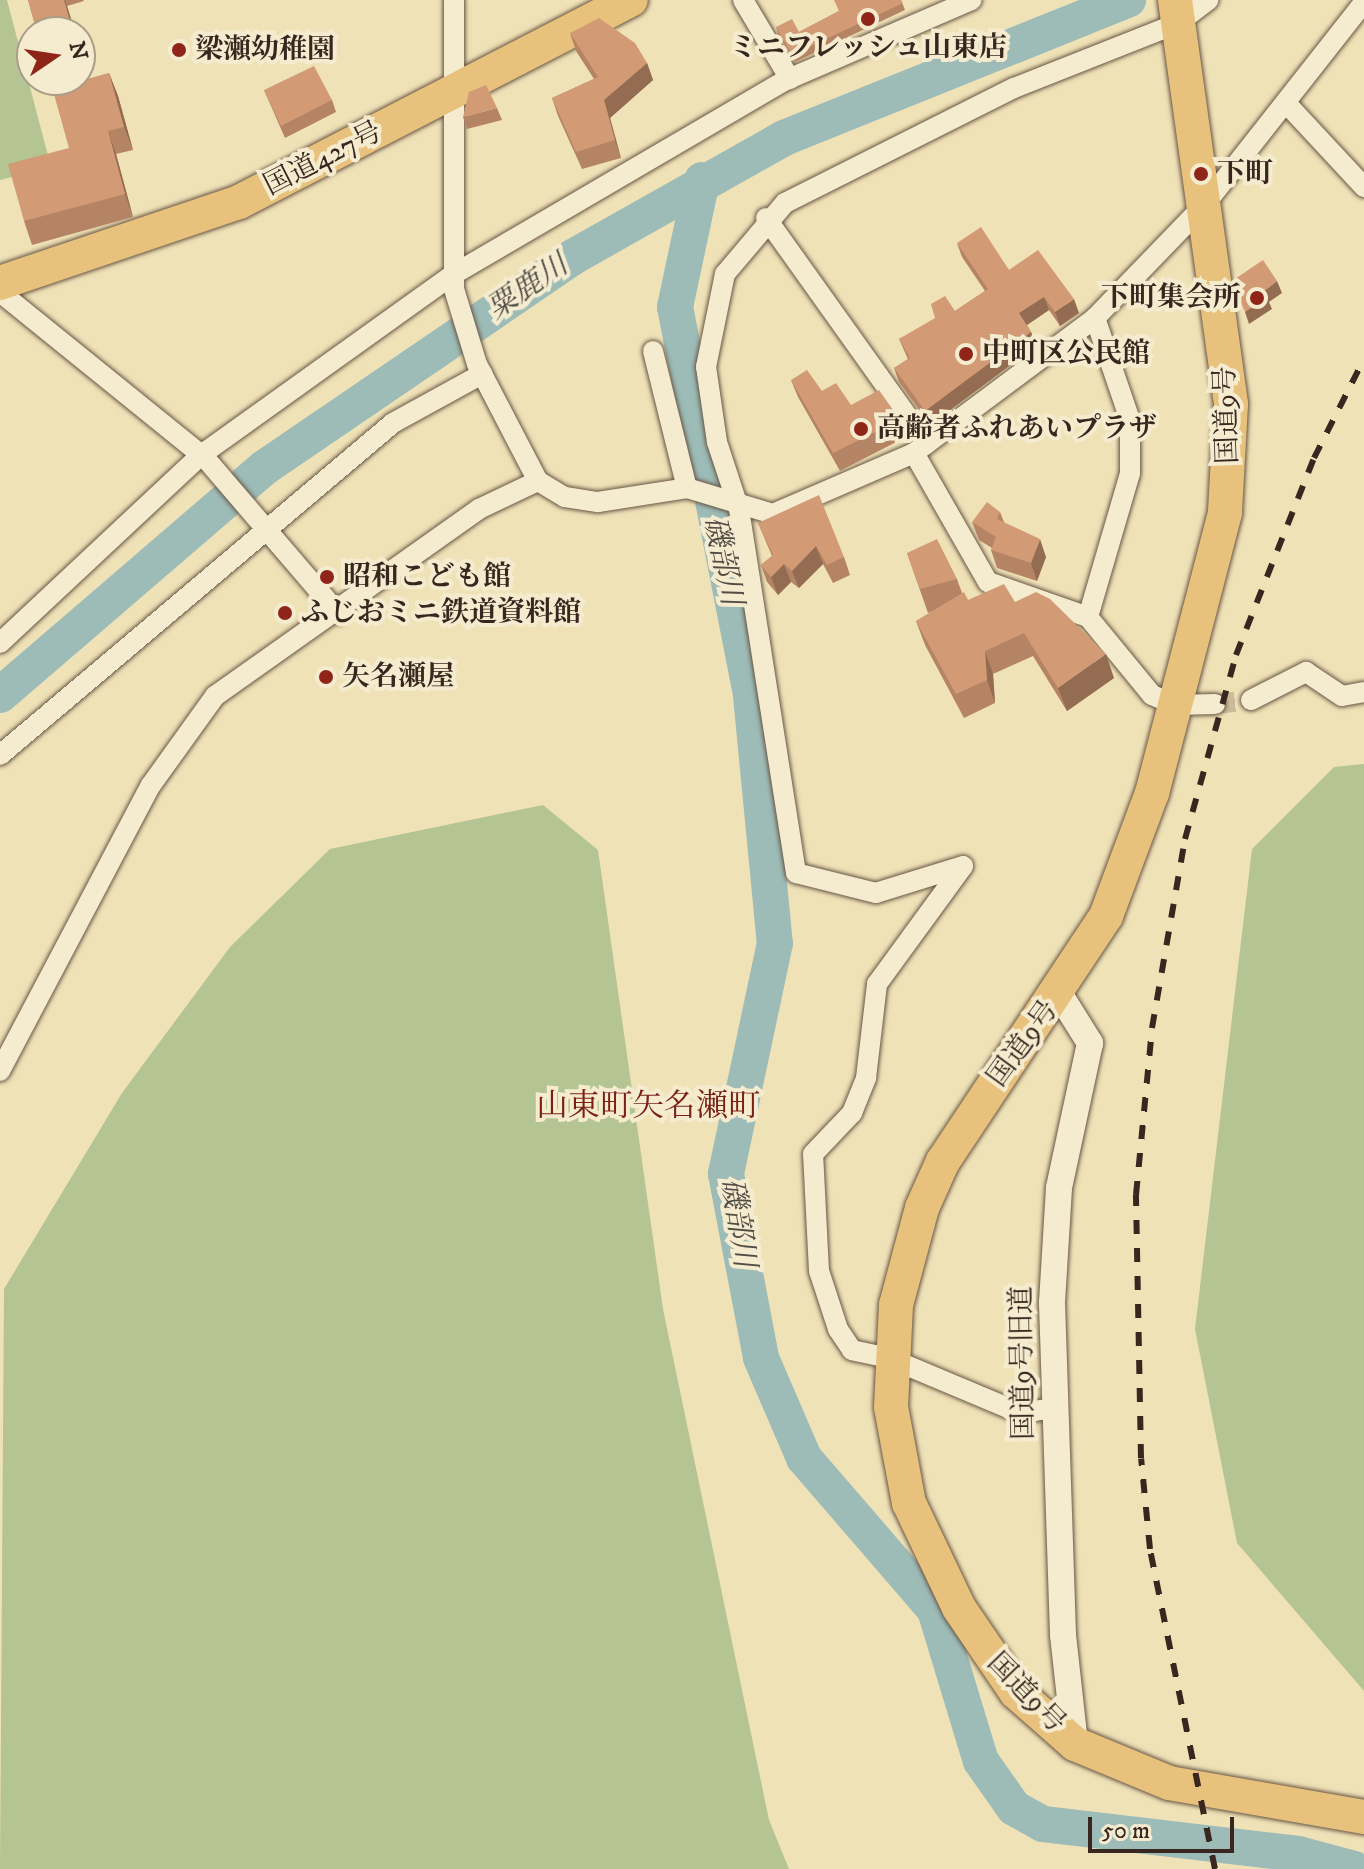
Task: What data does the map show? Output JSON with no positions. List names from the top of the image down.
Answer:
{
  "streets": {
    "highway": ["国道427号", "国道9号"],
    "street": ["国道9号旧道"]
  },
  "crossings": [
    ["国道9号", "国道9号旧道"]
  ],
  "districts": ["山東町矢名瀬町"],
  "water": ["粟鹿川", "磯部川"],
  "places": [
    "ミニフレッシュ山東店",
    "梁瀬幼稚園",
    "下町",
    "下町集会所",
    "中町区公民館",
    "高齢者ふれあいプラザ",
    "昭和こども館",
    "ふじおミニ鉄道資料館",
    "矢名瀬屋"
  ],
  "scale_bar": "50 m",
  "north": "right"
}
